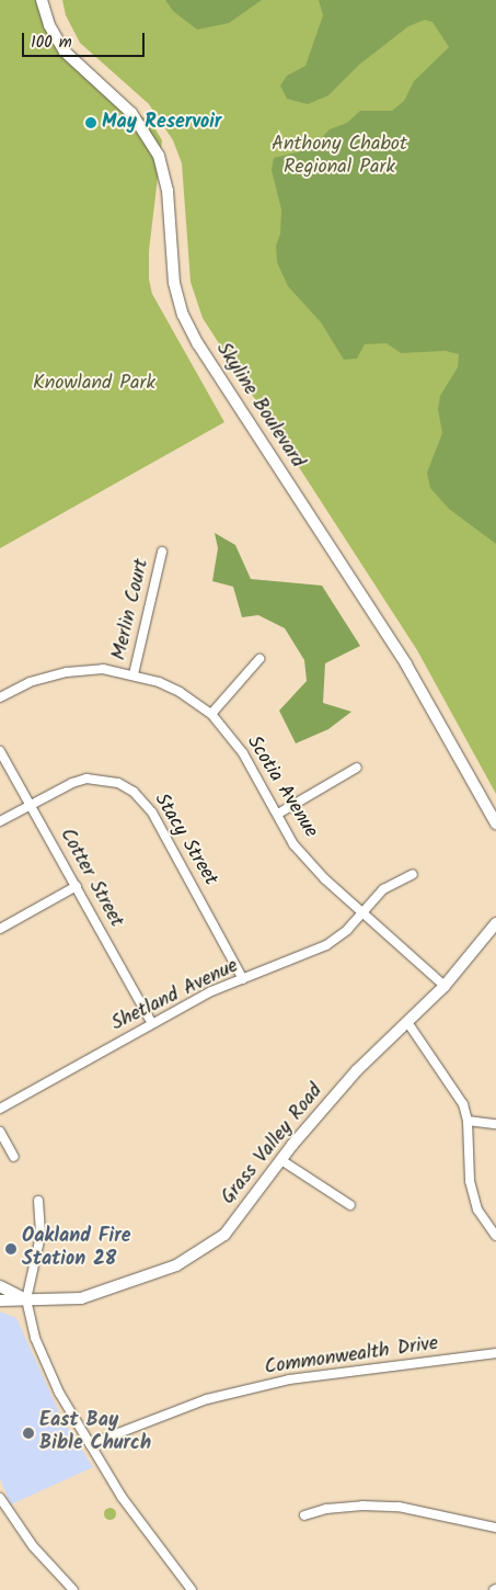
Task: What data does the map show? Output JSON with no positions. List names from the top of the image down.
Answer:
{
  "streets": {
    "main road": ["Skyline Boulevard", "Grass Valley Road"],
    "street": [
      "Merlin Court",
      "Scotia Avenue",
      "Stacy Street",
      "Cotter Street",
      "Shetland Avenue",
      "Commonwealth Drive"
    ]
  },
  "crossings": [
    ["Merlin Court", "Scotia Avenue"],
    ["Scotia Avenue", "Shetland Avenue"],
    ["Scotia Avenue", "Grass Valley Road"],
    ["Stacy Street", "Cotter Street"],
    ["Stacy Street", "Shetland Avenue"],
    ["Cotter Street", "Shetland Avenue"]
  ],
  "parks": ["Anthony Chabot Regional Park", "Knowland Park"],
  "places": ["May Reservoir", "Oakland Fire Station 28", "East Bay Bible Church"],
  "scale_bar": "100 m"
}
